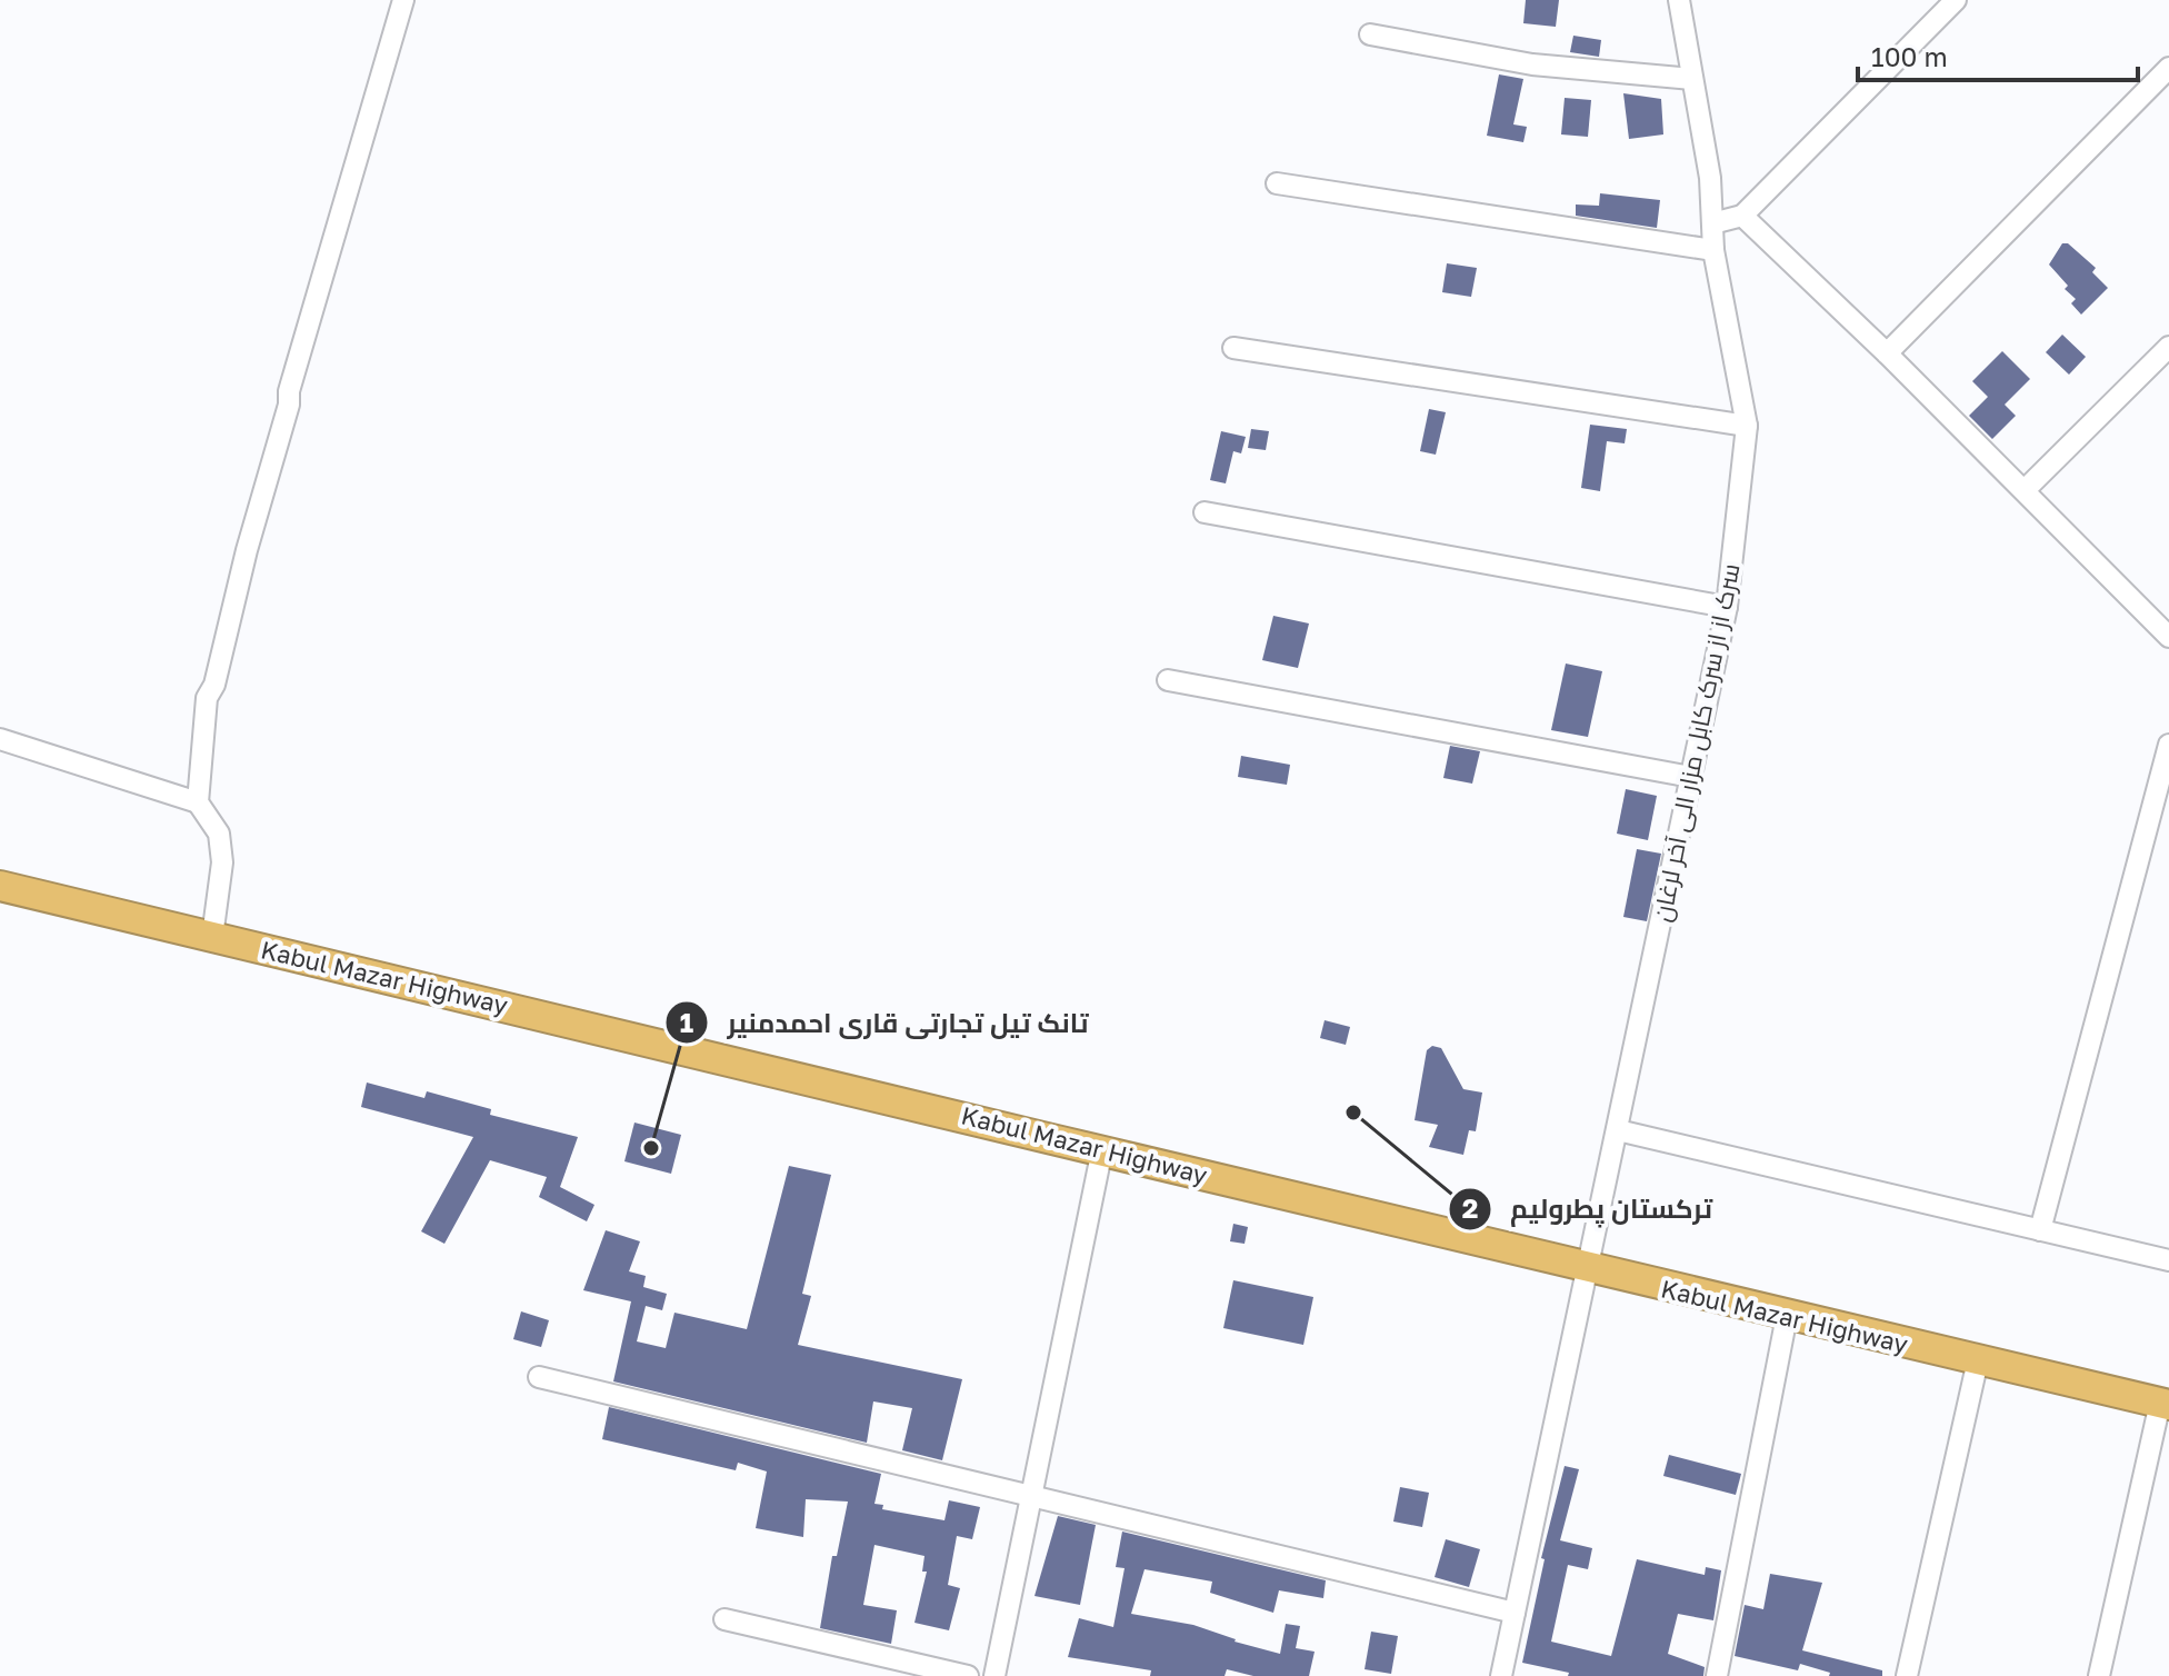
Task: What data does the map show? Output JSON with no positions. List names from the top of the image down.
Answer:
{
  "streets": {
    "highway": ["Kabul Mazar Highway"],
    "street": ["سرک از از سرک کابل مزار الی آخر لرغان"]
  },
  "crossings": [
    ["سرک از از سرک کابل مزار الی آخر لرغان", "Kabul Mazar Highway"]
  ],
  "places": ["ترکستان پطرولیم", "تانک تیل تجارتی قاری احمدمنیر"],
  "scale_bar": "100 m"
}
